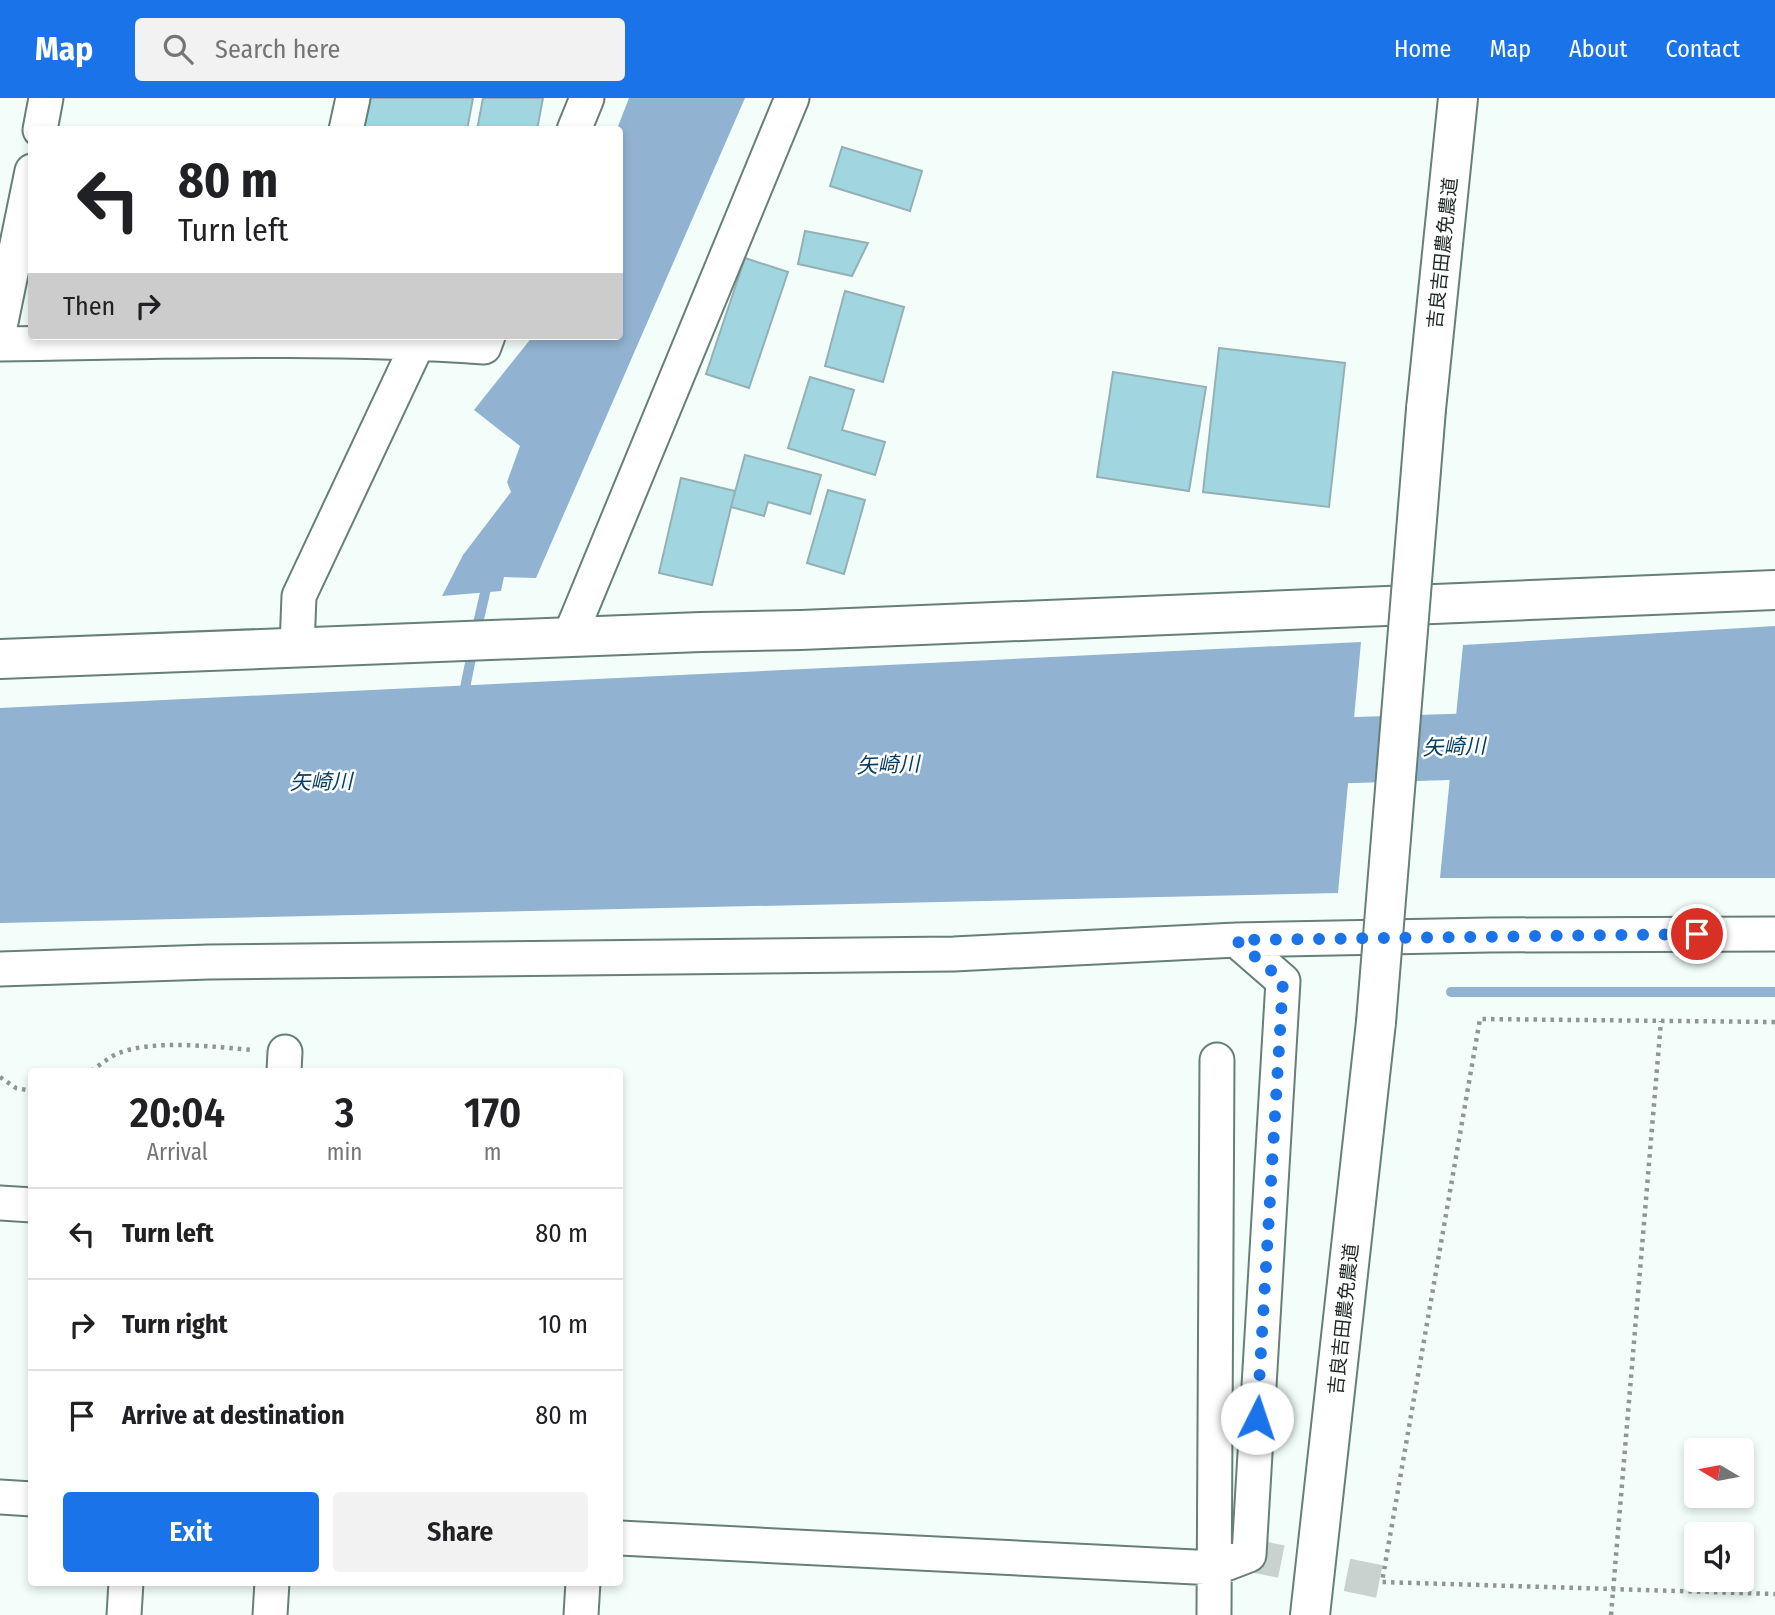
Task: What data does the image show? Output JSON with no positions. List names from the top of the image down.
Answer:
{
  "streets": {
    "street": ["吉良吉田農免農道"]
  },
  "water": ["矢崎川"],
  "north": "left",
  "page": {
    "header": "Map",
    "search": "Search here",
    "nav": [
      "Home",
      "Map",
      "About",
      "Contact"
    ],
    "turn": ["80 m", "Turn left"],
    "then": "Then",
    "eta": [
      "20:04",
      "Arrival",
      "3",
      "min",
      "170",
      "m"
    ],
    "list": [
      {
        "name": "Turn left",
        "value": "80 m"
      },
      {
        "name": "Turn right",
        "value": "10 m"
      },
      {
        "name": "Arrive at destination",
        "value": "80 m"
      }
    ],
    "buttons": ["Exit", "Share"]
  }
}
